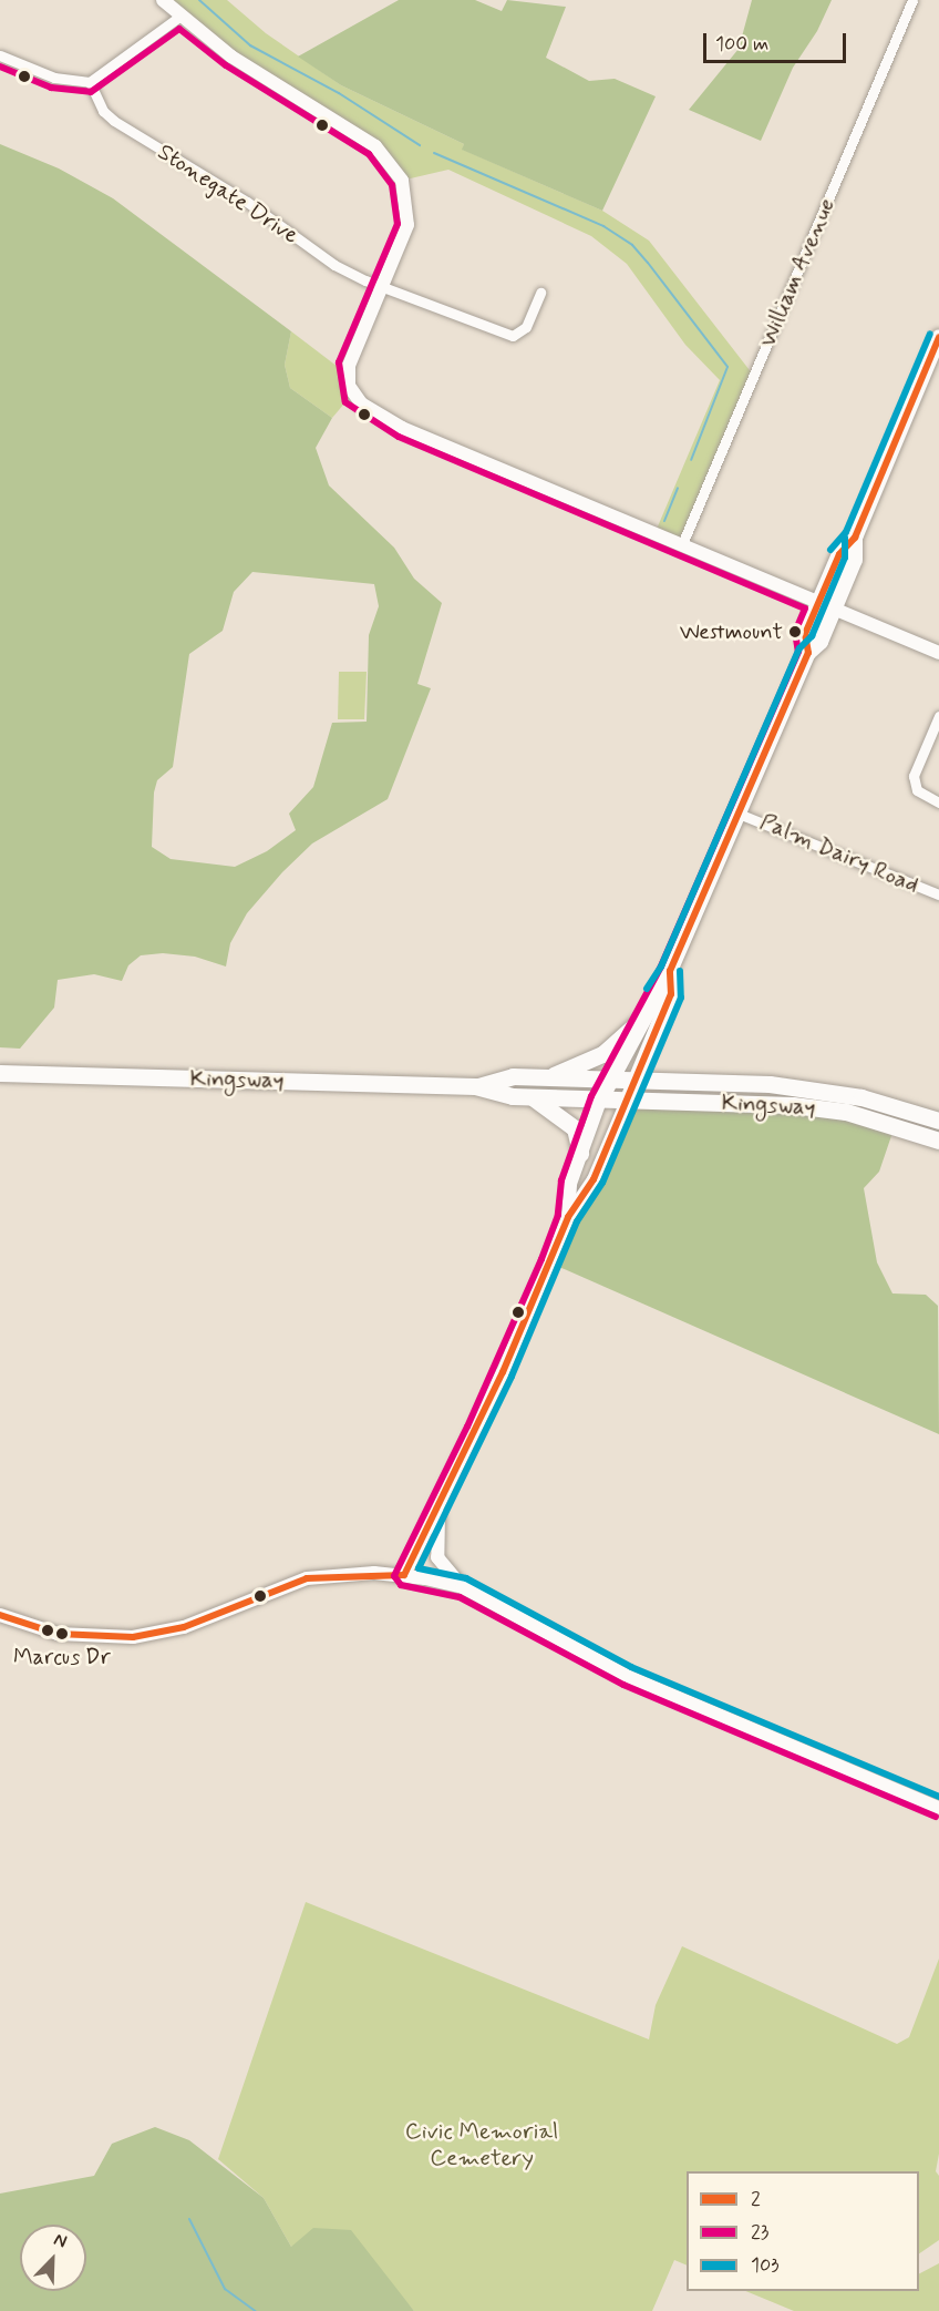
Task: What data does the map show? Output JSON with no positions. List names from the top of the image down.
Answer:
{
  "streets": {
    "main road": ["Kingsway"],
    "street": ["Stonegate Drive", "William Avenue", "Palm Dairy Road"]
  },
  "parks": ["Civic Memorial Cemetery"],
  "places": ["Westmount", "Marcus Dr"],
  "lines": ["transit line 23", "transit line 103", "transit line 2"],
  "legend": ["2", "23", "103"],
  "scale_bar": "100 m",
  "north": "top right"
}
